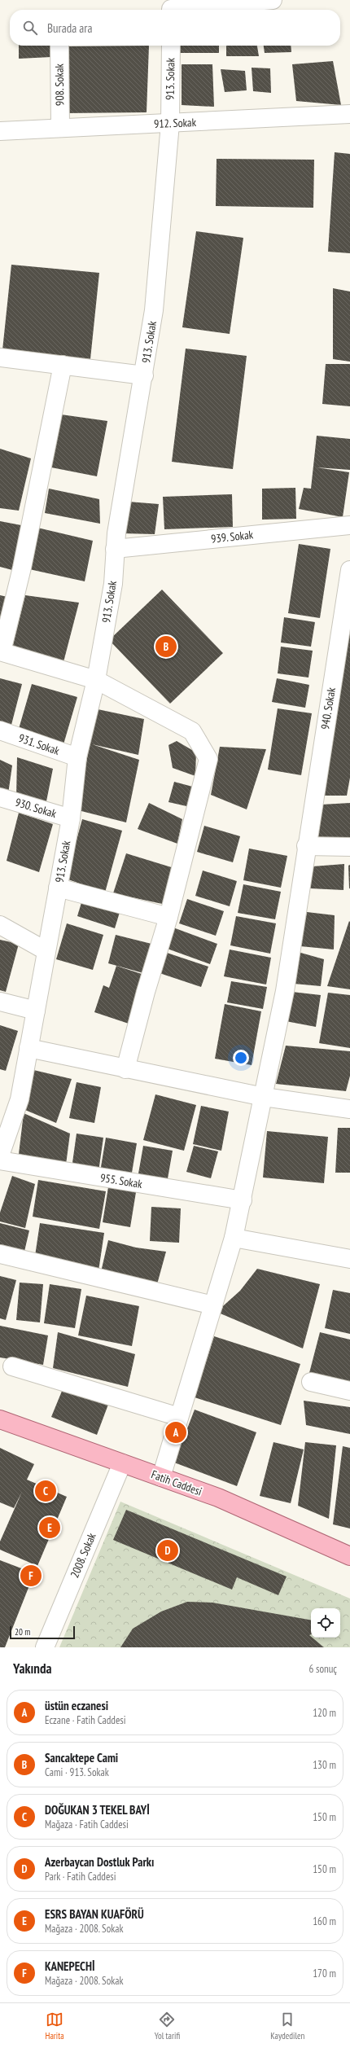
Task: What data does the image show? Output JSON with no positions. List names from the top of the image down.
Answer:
{
  "streets": {
    "main road": ["Fatih Caddesi"],
    "street": [
      "913. Sokak",
      "908. Sokak",
      "912. Sokak",
      "939. Sokak",
      "940. Sokak",
      "931. Sokak",
      "930. Sokak",
      "955. Sokak",
      "2008. Sokak"
    ]
  },
  "crossings": [
    ["913. Sokak", "912. Sokak"],
    ["913. Sokak", "939. Sokak"],
    ["913. Sokak", "931. Sokak"],
    ["913. Sokak", "930. Sokak"],
    ["908. Sokak", "912. Sokak"],
    ["940. Sokak", "955. Sokak"],
    ["940. Sokak", "Fatih Caddesi"],
    ["Fatih Caddesi", "2008. Sokak"]
  ],
  "scale_bar": "20 m",
  "page": {
    "search": "Burada ara",
    "pins": [
      "B",
      "A",
      "C",
      "E",
      "D",
      "F"
    ],
    "scale": "20 m",
    "heading": ["Yakında", "6 sonuç"],
    "list": [
      {
        "mark": "A",
        "name": "üstün eczanesi",
        "note": "Eczane · Fatih Caddesi",
        "value": "120 m"
      },
      {
        "mark": "B",
        "name": "Sancaktepe Cami",
        "note": "Cami · 913. Sokak",
        "value": "130 m"
      },
      {
        "mark": "C",
        "name": "DOĞUKAN 3 TEKEL BAYİ",
        "note": "Mağaza · Fatih Caddesi",
        "value": "150 m"
      },
      {
        "mark": "D",
        "name": "Azerbaycan Dostluk Parkı",
        "note": "Park · Fatih Caddesi",
        "value": "150 m"
      },
      {
        "mark": "E",
        "name": "ESRS BAYAN KUAFÖRÜ",
        "note": "Mağaza · 2008. Sokak",
        "value": "160 m"
      },
      {
        "mark": "F",
        "name": "KANEPECHİ",
        "note": "Mağaza · 2008. Sokak",
        "value": "170 m"
      }
    ],
    "nav": ["Harita", "Yol tarifi", "Kaydedilen"]
  }
}
